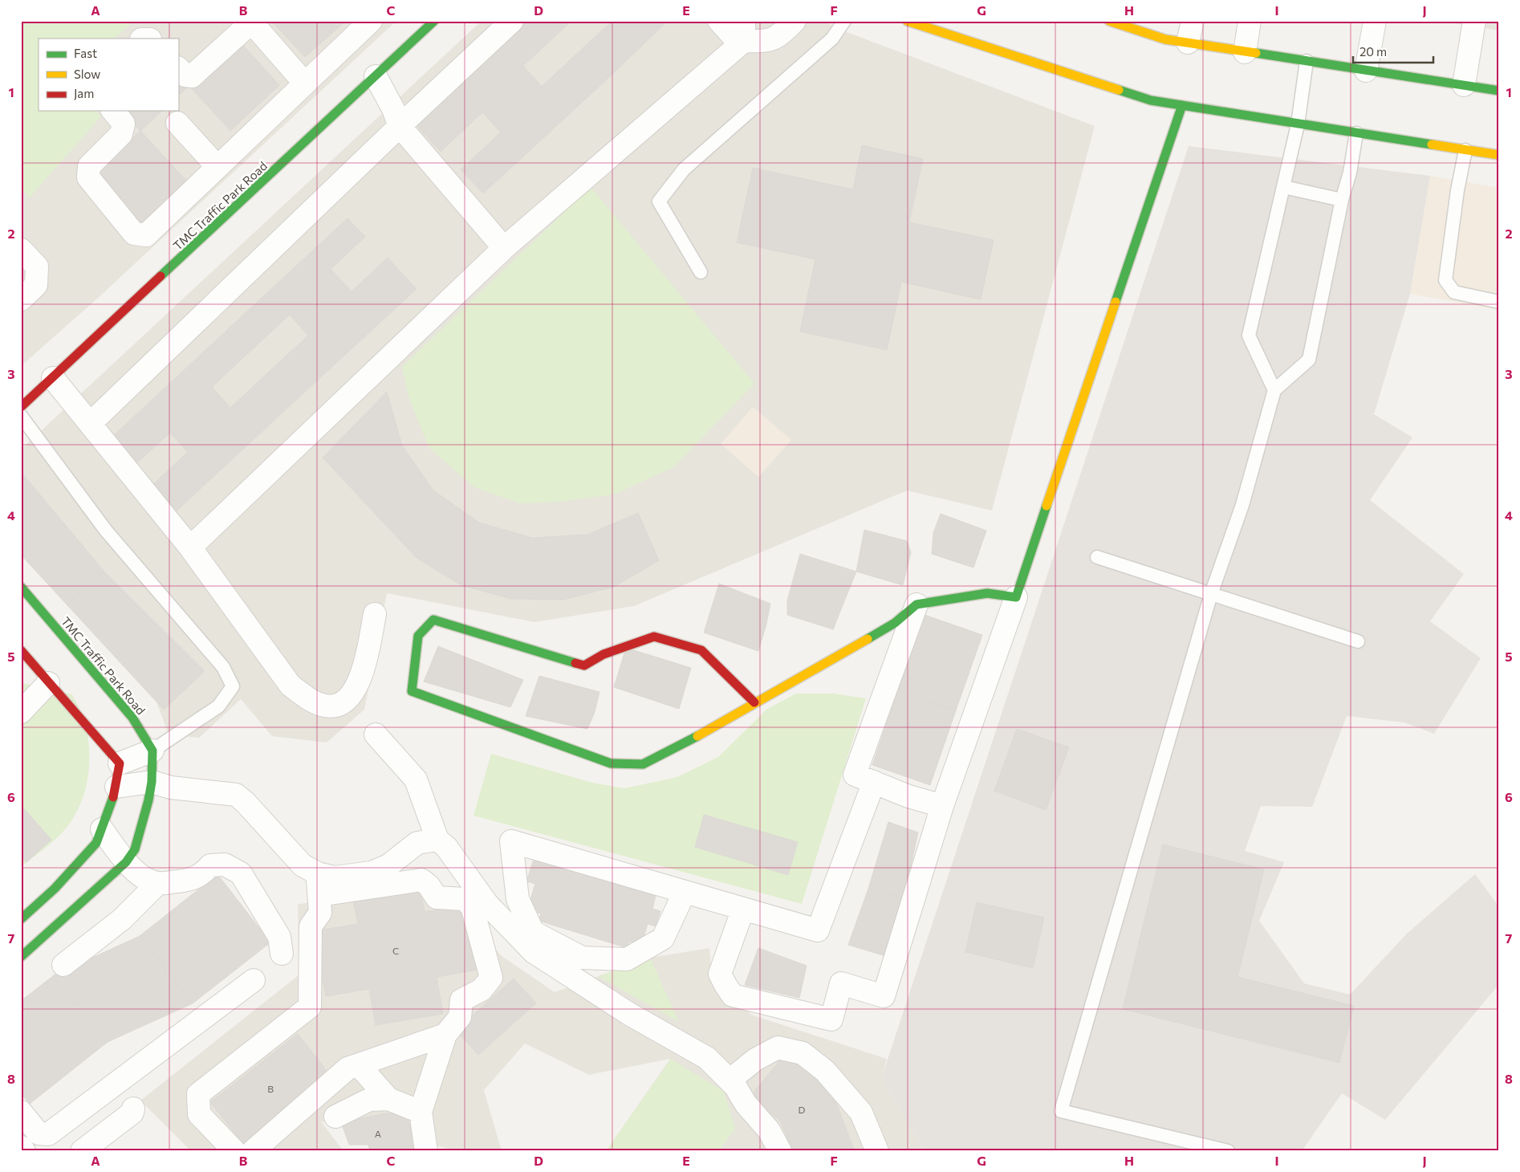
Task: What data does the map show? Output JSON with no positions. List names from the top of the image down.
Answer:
{
  "streets": {
    "street": ["TMC Traffic Park Road"]
  },
  "house_numbers": [
    "C",
    "B",
    "D",
    "A"
  ],
  "legend": ["Fast", "Slow", "Jam"],
  "scale_bar": "20 m",
  "grid": {
    "columns": [
      "A",
      "B",
      "C",
      "D",
      "E",
      "F",
      "G",
      "H",
      "I",
      "J"
    ],
    "rows": [
      "1",
      "2",
      "3",
      "4",
      "5",
      "6",
      "7",
      "8"
    ]
  }
}
